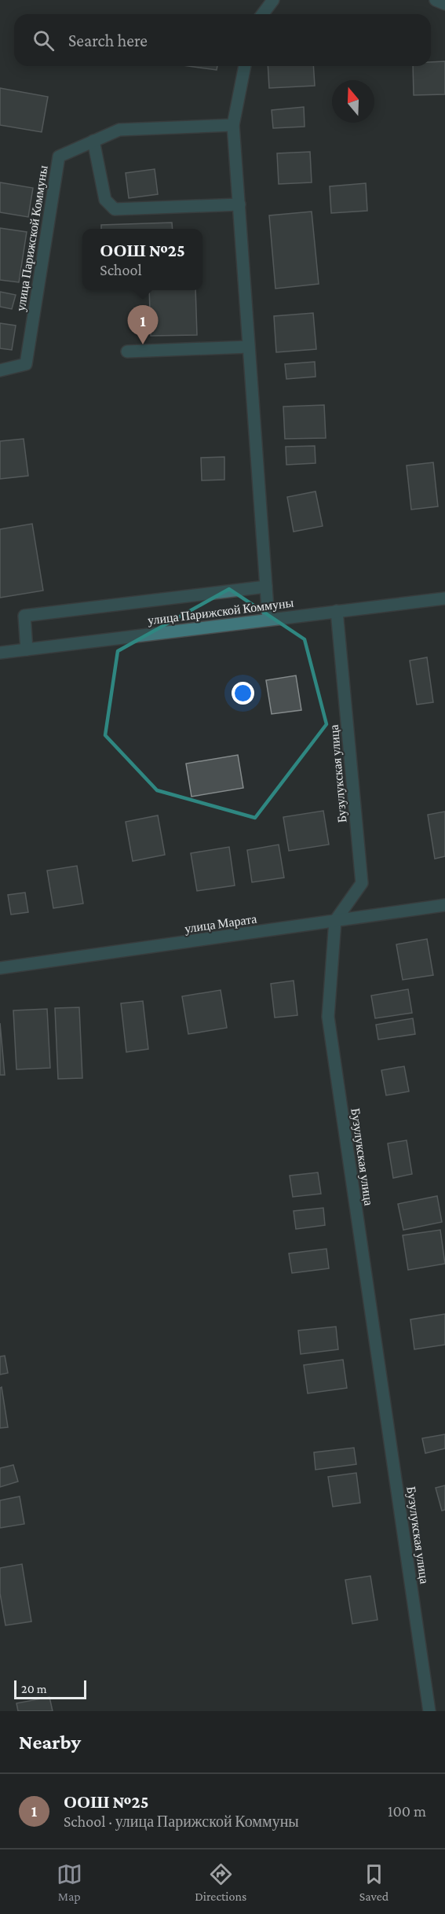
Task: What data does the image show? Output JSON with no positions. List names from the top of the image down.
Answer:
{
  "streets": {
    "street": ["улица Парижской Коммуны", "Бузулукская улица", "улица Марата"]
  },
  "crossings": [
    ["улица Парижской Коммуны", "Бузулукская улица"],
    ["Бузулукская улица", "улица Марата"]
  ],
  "scale_bar": "20 m",
  "north": "top",
  "page": {
    "search": "Search here",
    "popup": ["ООШ №25", "School"],
    "pins": "1",
    "scale": "20 m",
    "heading": "Nearby",
    "list": [
      {
        "mark": "1",
        "name": "ООШ №25",
        "note": "School · улица Парижской Коммуны",
        "value": "100 m"
      }
    ],
    "nav": ["Map", "Directions", "Saved"]
  }
}
